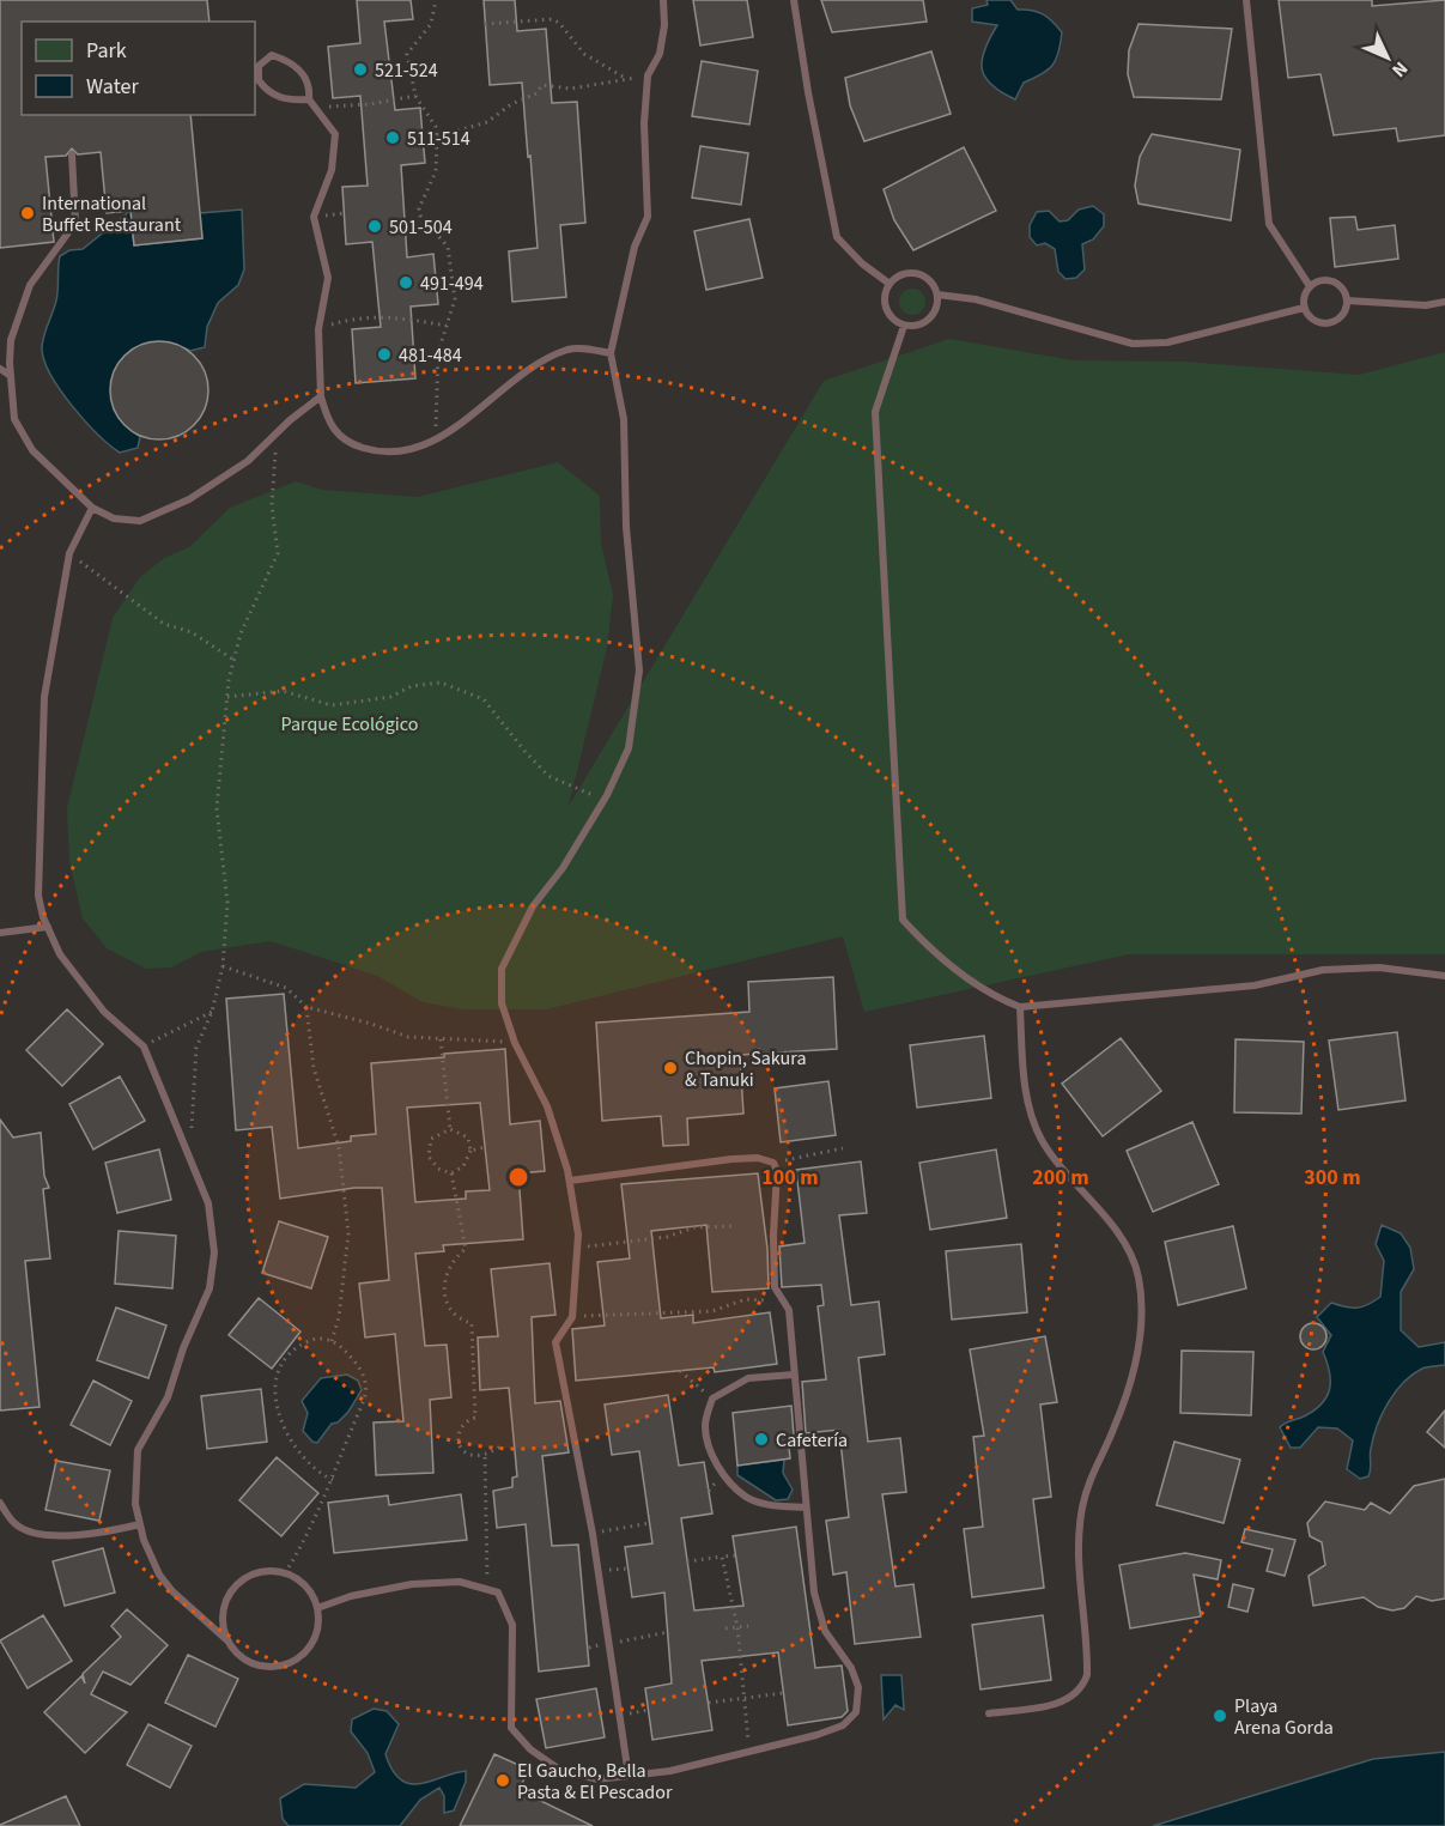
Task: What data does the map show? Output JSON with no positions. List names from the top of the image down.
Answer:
{
  "parks": ["Parque Ecológico"],
  "places": [
    "521-524",
    "511-514",
    "International Buffet Restaurant",
    "501-504",
    "491-494",
    "481-484",
    "Chopin, Sakura & Tanuki",
    "Cafetería",
    "Playa Arena Gorda",
    "El Gaucho, Bella Pasta & El Pescador"
  ],
  "legend": ["Park", "Water"],
  "north": "bottom right",
  "rings": ["100 m", "200 m", "300 m"]
}
